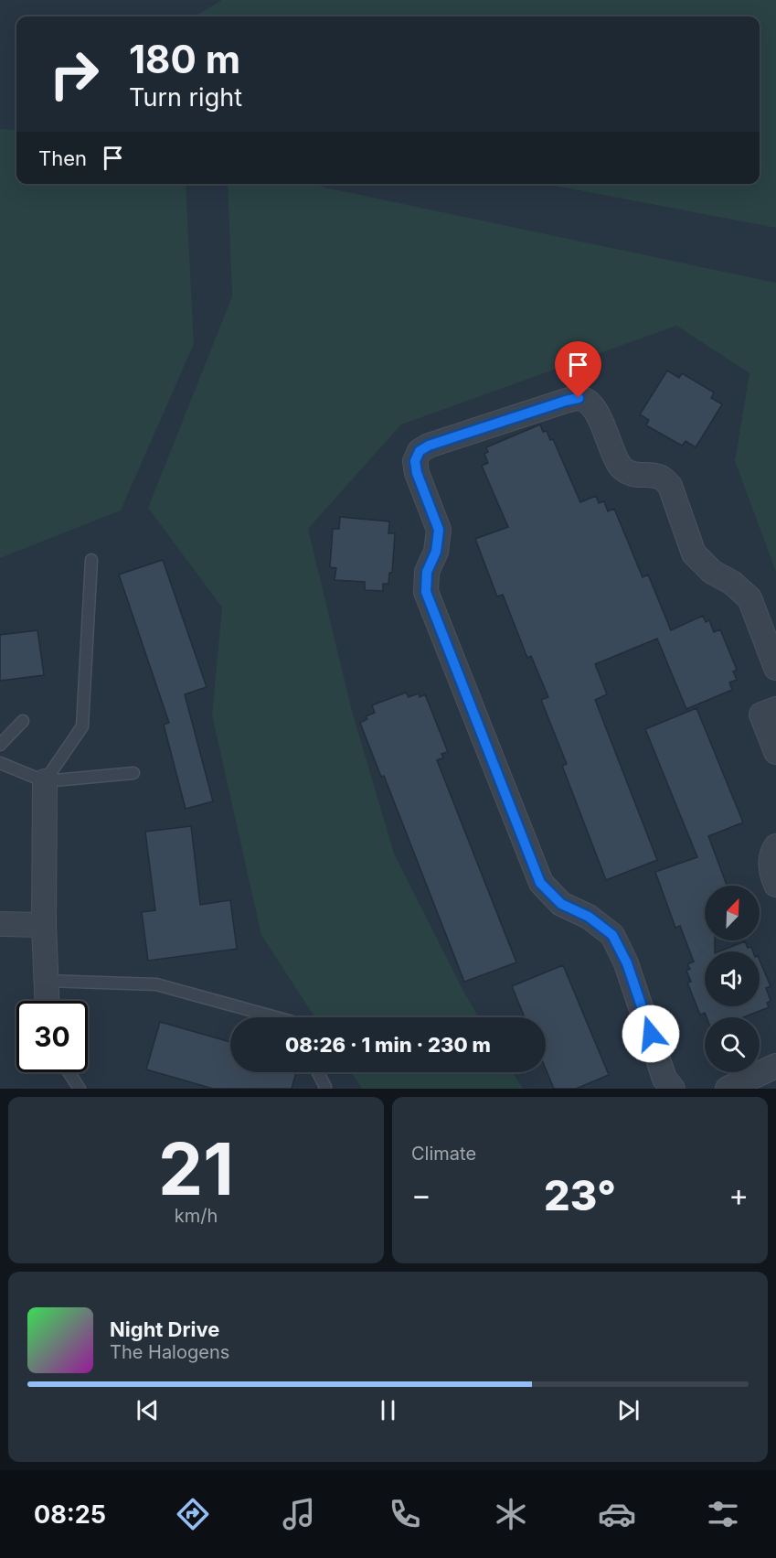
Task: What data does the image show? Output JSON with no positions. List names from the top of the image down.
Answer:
{
  "north": "top right",
  "page": {
    "turn": ["180 m", "Turn right"],
    "then": "Then",
    "limit": "30",
    "trip": "08:26 · 1 min · 230 m",
    "tile": [
      ["21", "km/h"],
      "Climate"
    ],
    "heat": ["−", "23°", "+"],
    "song": ["Night Drive", "The Halogens"],
    "tabs": "08:25"
  }
}
